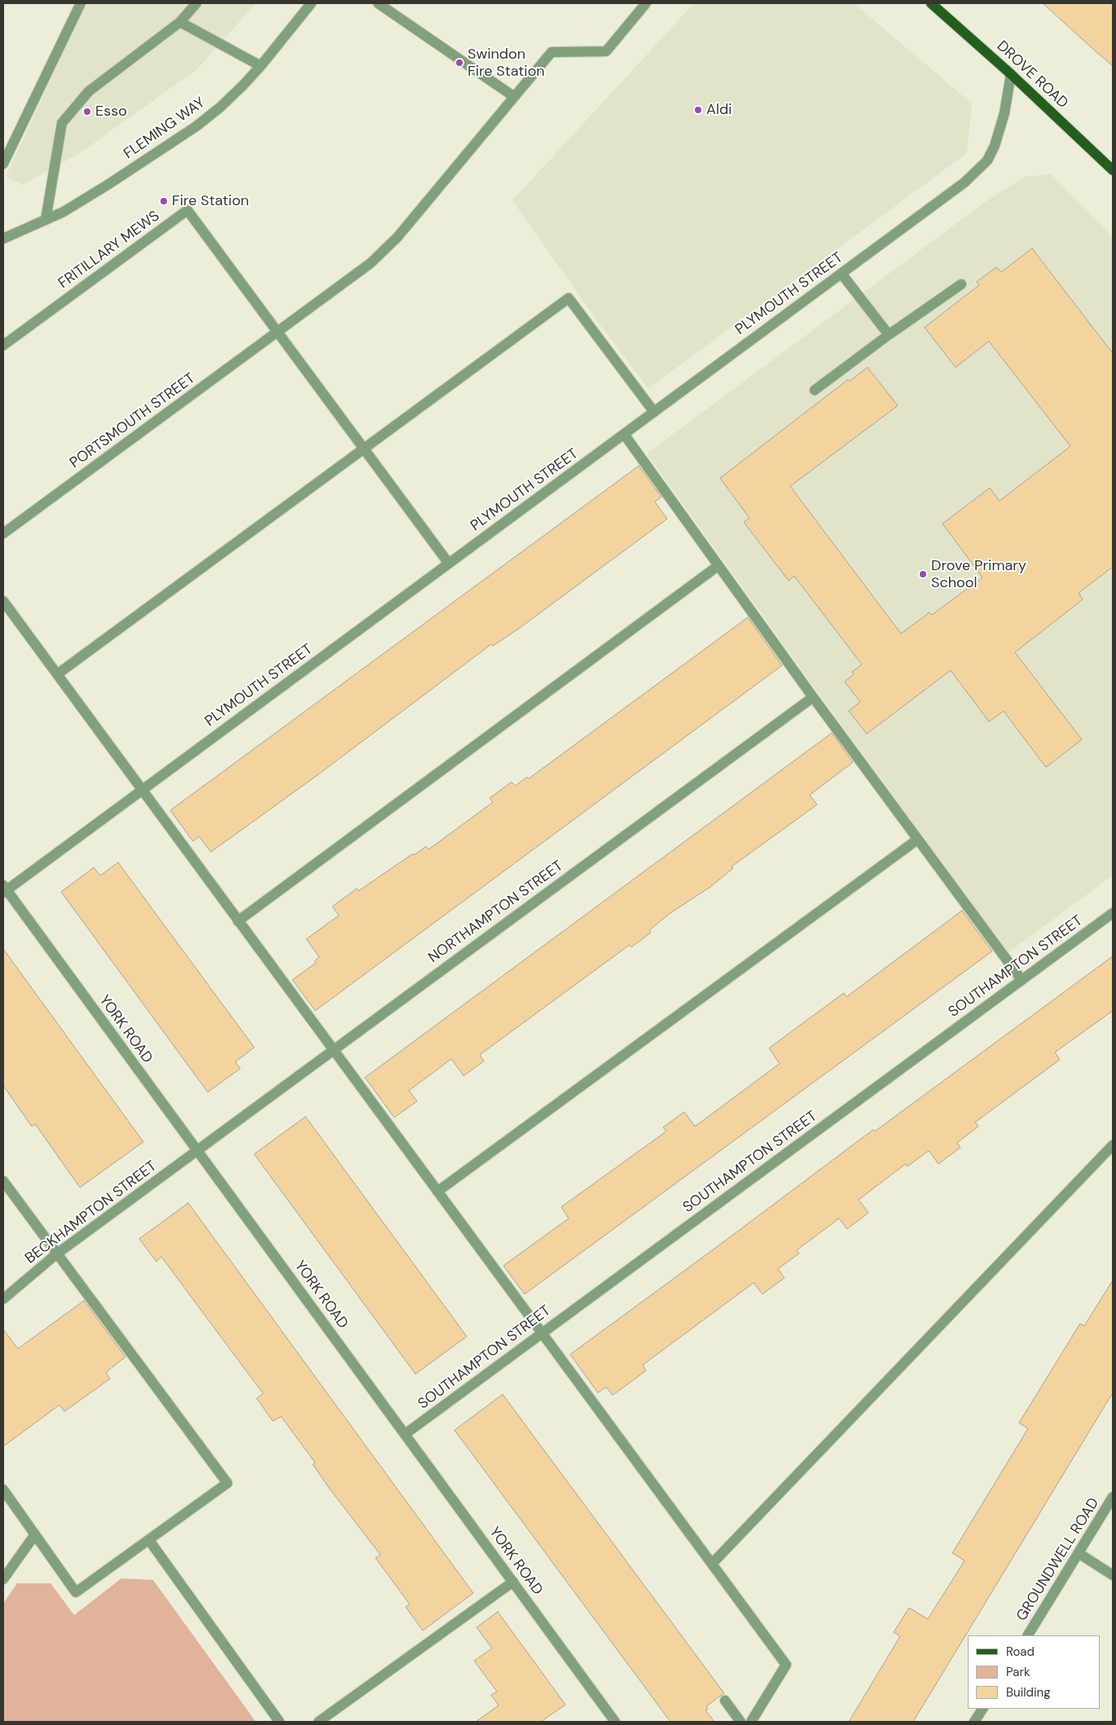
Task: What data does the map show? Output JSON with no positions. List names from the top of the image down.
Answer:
{
  "streets": {
    "main road": ["DROVE ROAD"],
    "street": [
      "FLEMING WAY",
      "FRITILLARY MEWS",
      "PLYMOUTH STREET",
      "PORTSMOUTH STREET",
      "NORTHAMPTON STREET",
      "SOUTHAMPTON STREET",
      "YORK ROAD",
      "BECKHAMPTON STREET",
      "GROUNDWELL ROAD"
    ]
  },
  "crossings": [
    ["DROVE ROAD", "PLYMOUTH STREET"],
    ["FRITILLARY MEWS", "PORTSMOUTH STREET"],
    ["PLYMOUTH STREET", "YORK ROAD"],
    ["NORTHAMPTON STREET", "YORK ROAD"],
    ["NORTHAMPTON STREET", "BECKHAMPTON STREET"],
    ["SOUTHAMPTON STREET", "YORK ROAD"],
    ["YORK ROAD", "BECKHAMPTON STREET"]
  ],
  "places": [
    "Swindon Fire Station",
    "Aldi",
    "Esso",
    "Fire Station",
    "Drove Primary School"
  ],
  "legend": ["Road", "Park", "Building"]
}
